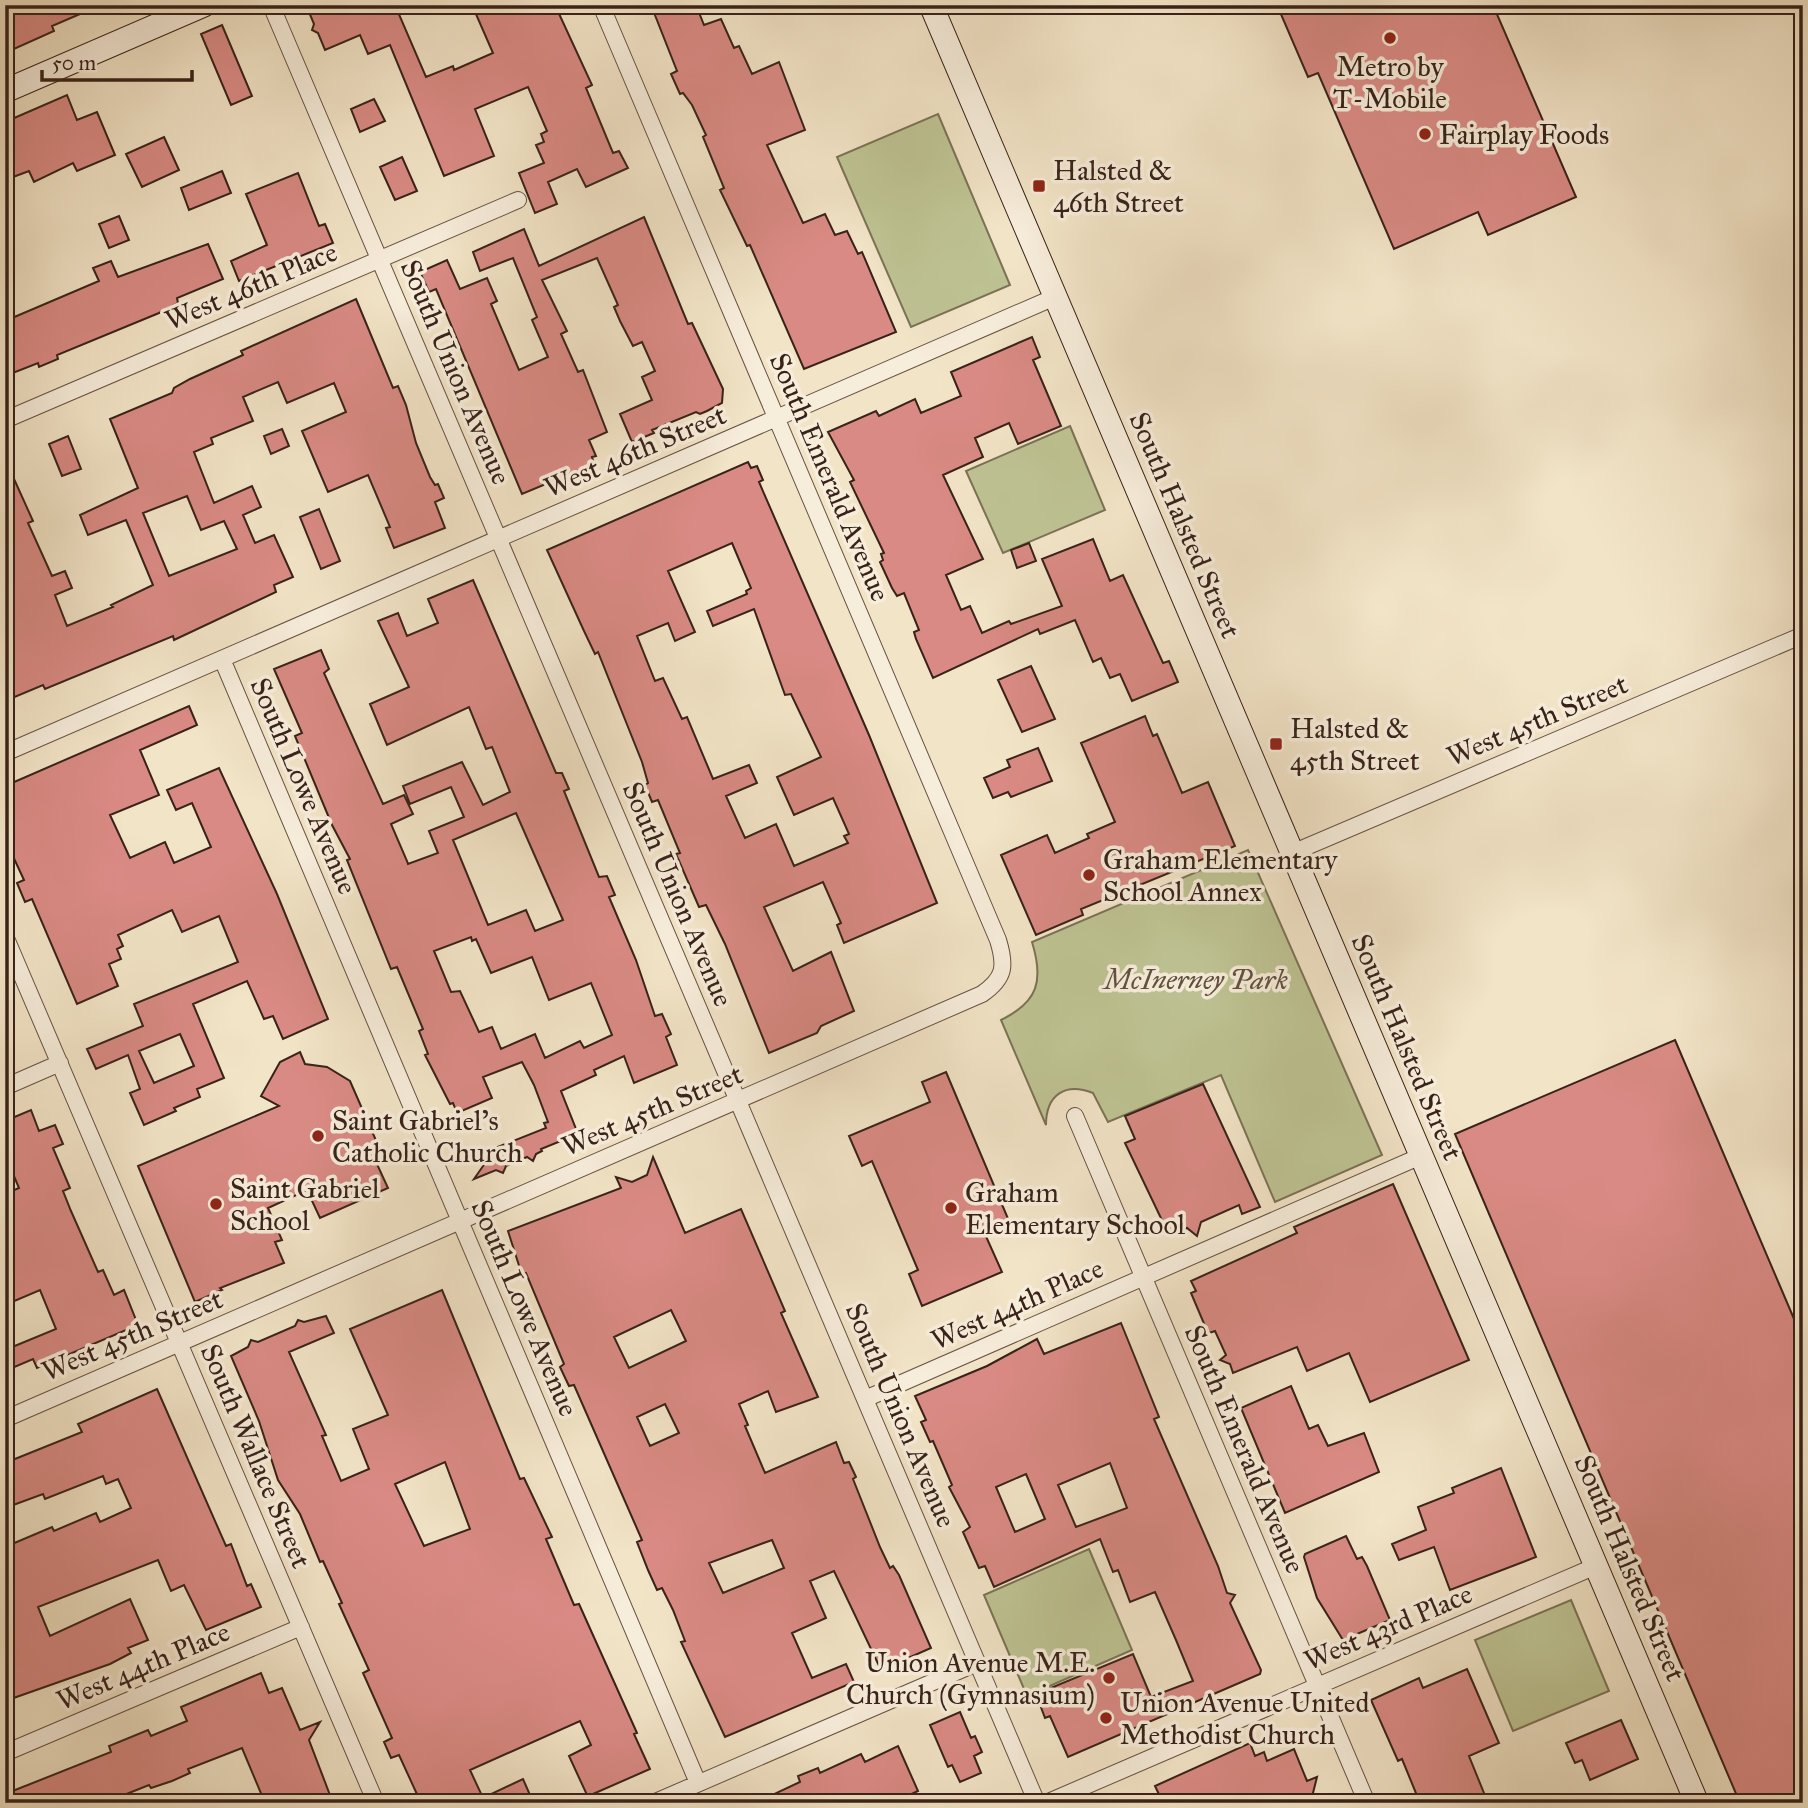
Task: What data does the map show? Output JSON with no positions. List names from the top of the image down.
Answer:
{
  "streets": {
    "main road": ["South Halsted Street"],
    "street": [
      "West 46th Place",
      "South Union Avenue",
      "West 46th Street",
      "South Emerald Avenue",
      "West 45th Street",
      "South Lowe Avenue",
      "West 44th Place",
      "South Wallace Street",
      "West 43rd Place"
    ]
  },
  "crossings": [
    ["West 46th Place", "South Union Avenue"],
    ["South Union Avenue", "West 46th Street"],
    ["South Union Avenue", "West 45th Street"],
    ["South Union Avenue", "West 44th Place"],
    ["West 46th Street", "South Emerald Avenue"],
    ["West 46th Street", "South Halsted Street"],
    ["West 46th Street", "South Lowe Avenue"],
    ["South Emerald Avenue", "West 45th Street"],
    ["South Emerald Avenue", "West 44th Place"],
    ["South Emerald Avenue", "West 43rd Place"],
    ["South Halsted Street", "West 45th Street"],
    ["South Halsted Street", "West 44th Place"],
    ["South Halsted Street", "West 43rd Place"],
    ["West 45th Street", "South Lowe Avenue"],
    ["West 45th Street", "South Wallace Street"],
    ["West 44th Place", "South Wallace Street"]
  ],
  "parks": ["McInerney Park"],
  "places": {
    "other": [
      "Metro by T-Mobile",
      "Fairplay Foods",
      "Graham Elementary School Annex",
      "Saint Gabriel's Catholic Church",
      "Saint Gabriel School",
      "Graham Elementary School",
      "Union Avenue M.E. Church (Gymnasium)",
      "Union Avenue United Methodist Church"
    ],
    "transit": ["Halsted & 46th Street", "Halsted & 45th Street"]
  },
  "scale_bar": "50 m"
}
